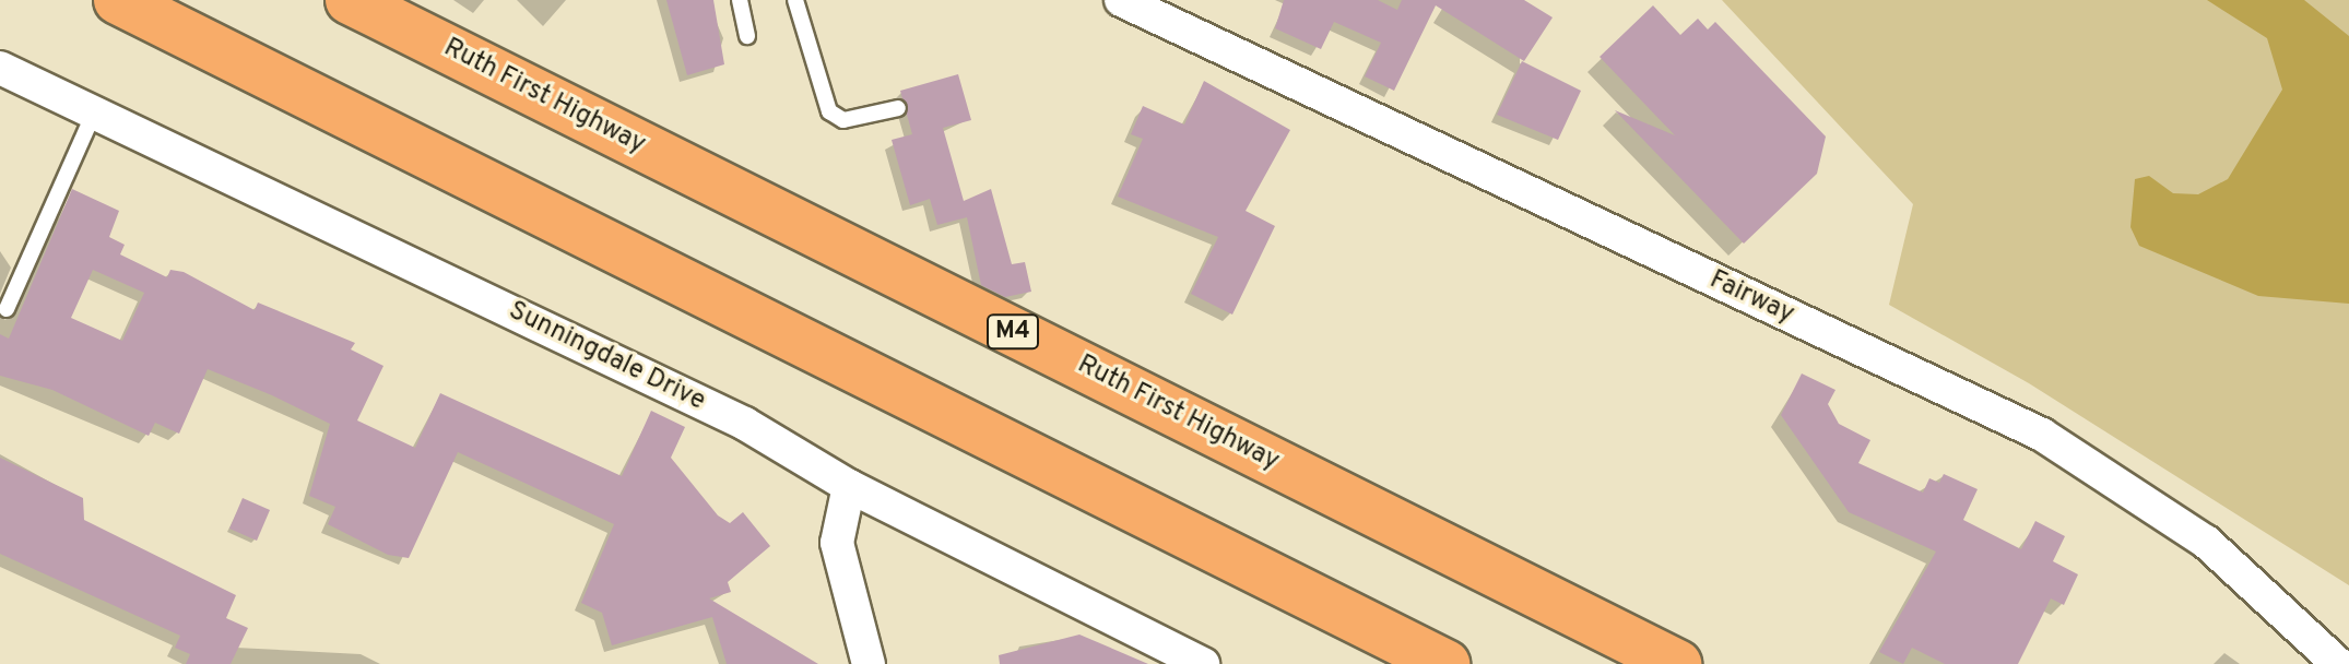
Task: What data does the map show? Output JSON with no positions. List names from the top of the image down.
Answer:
{
  "streets": {
    "highway": ["Ruth First Highway", "M4"],
    "street": ["Fairway", "Sunningdale Drive"]
  }
}
